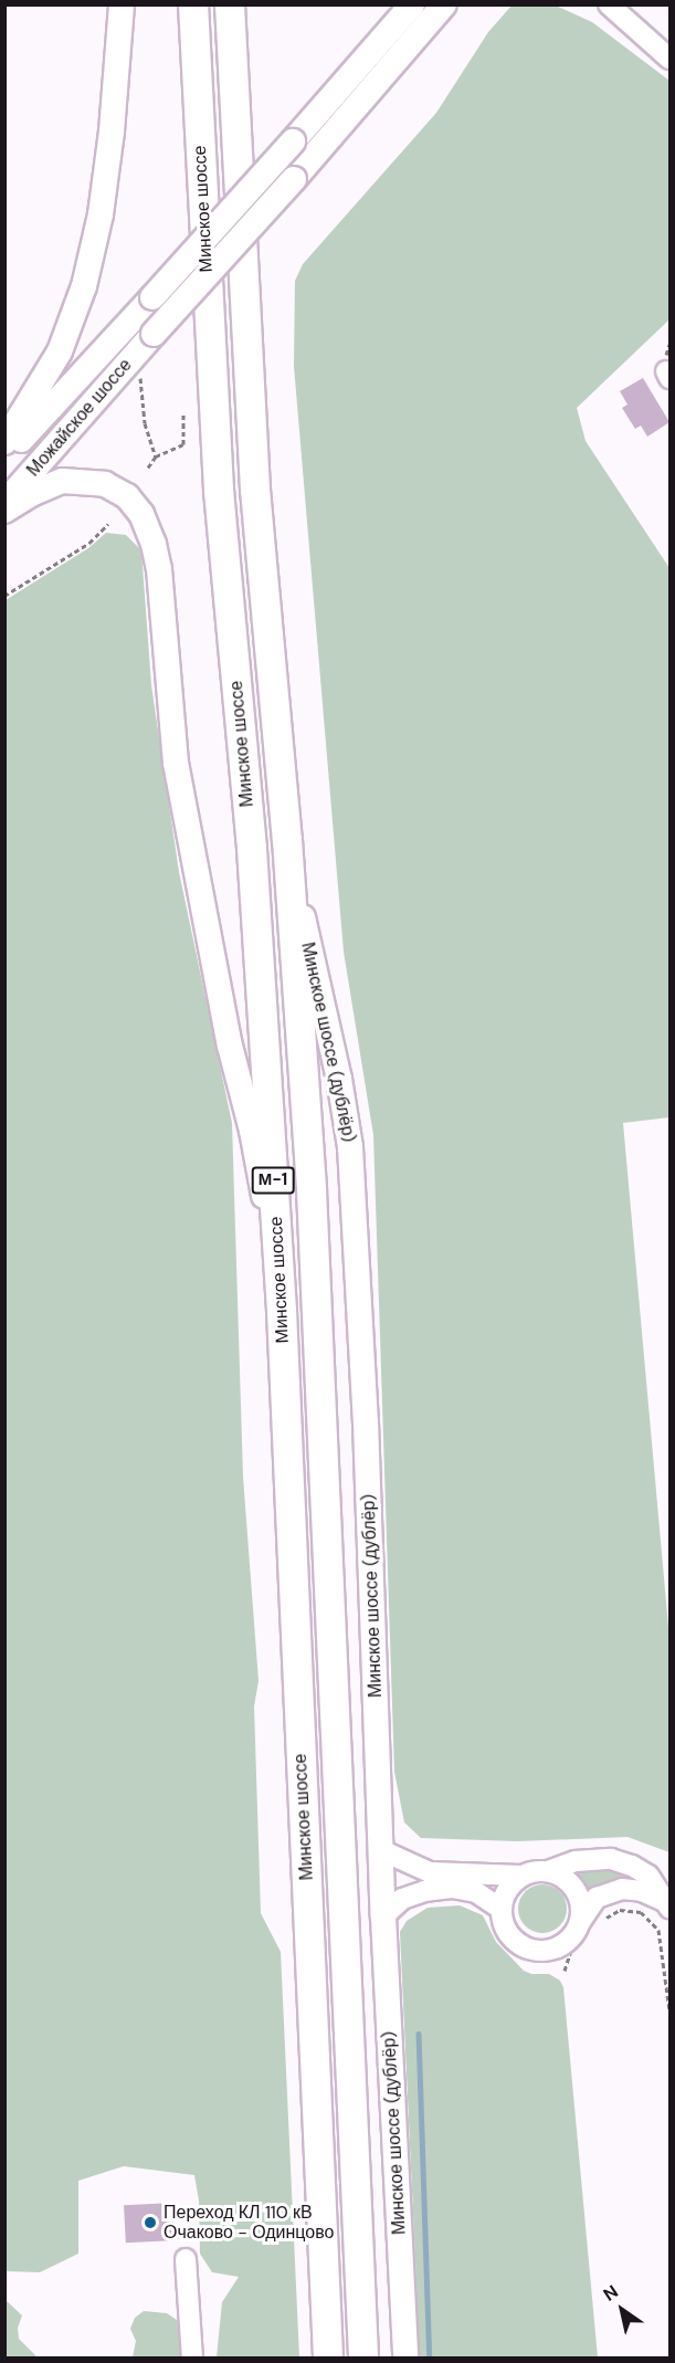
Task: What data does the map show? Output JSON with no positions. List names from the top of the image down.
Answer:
{
  "streets": {
    "highway": ["Минское шоссе", "М-1"],
    "main road": ["Можайское шоссе", "Минское шоссе (дублёр)"]
  },
  "crossings": [
    ["Минское шоссе", "Минское шоссе (дублёр)"]
  ],
  "places": ["Переход КЛ 110 кВ Очаково - Одинцово"],
  "north": "top left"
}
